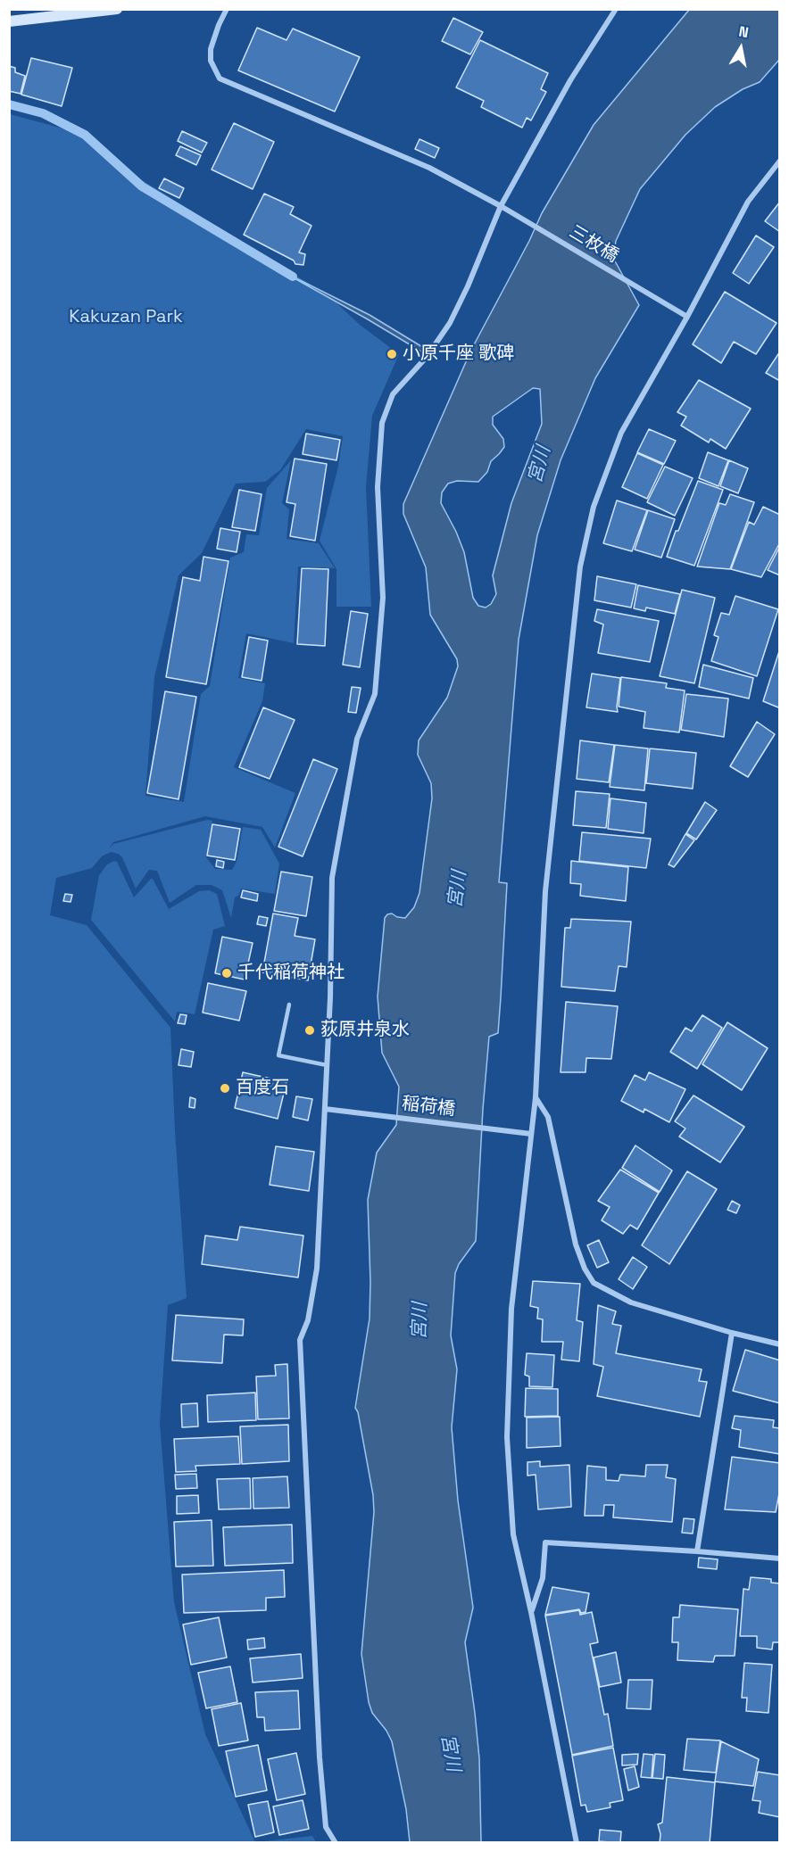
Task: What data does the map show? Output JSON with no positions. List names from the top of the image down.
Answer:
{
  "streets": {
    "street": ["三枚橋", "稲荷橋"]
  },
  "water": ["宮川"],
  "parks": ["Kakuzan Park"],
  "places": [
    "小原千座 歌碑",
    "千代稲荷神社",
    "荻原井泉水",
    "百度石"
  ],
  "north": "top"
}
